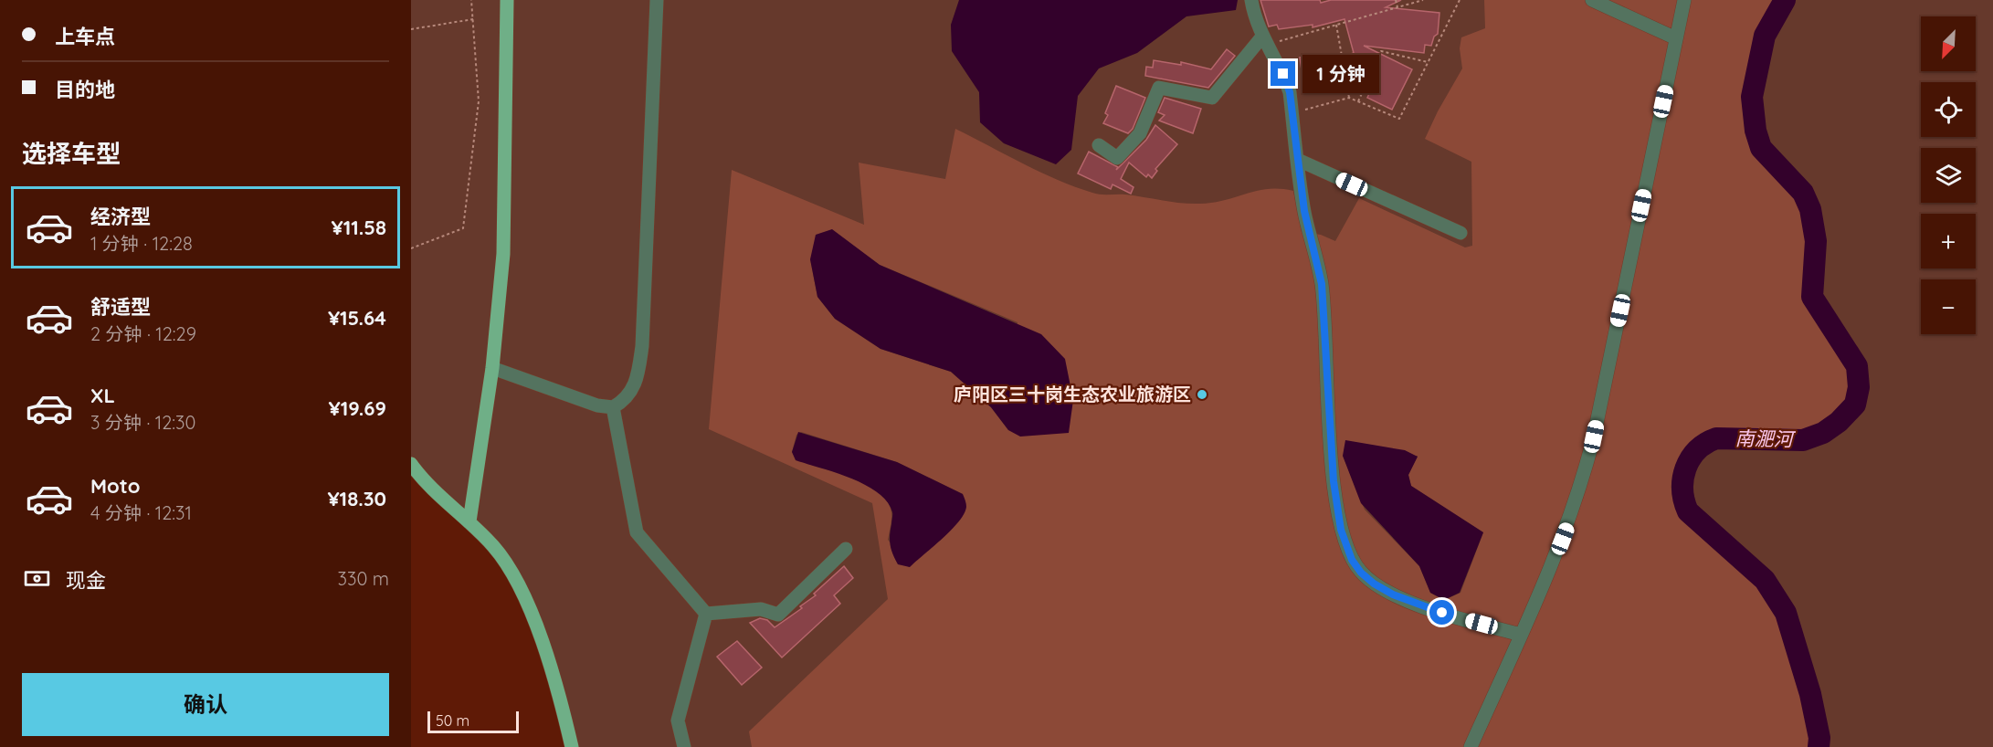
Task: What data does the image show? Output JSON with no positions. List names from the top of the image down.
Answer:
{
  "water": ["南淝河"],
  "places": ["庐阳区三十岗生态农业旅游区"],
  "scale_bar": "50 m",
  "north": "bottom left",
  "page": {
    "banner": ["上车点", "目的地"],
    "map_buttons": ["+", "−"],
    "bubble": "1 分钟",
    "heading": "选择车型",
    "list": [
      {
        "name": "经济型",
        "note": "1 分钟 · 12:28",
        "value": "¥11.58"
      },
      {
        "name": "舒适型",
        "note": "2 分钟 · 12:29",
        "value": "¥15.64"
      },
      {
        "name": "XL",
        "note": "3 分钟 · 12:30",
        "value": "¥19.69"
      },
      {
        "name": "Moto",
        "note": "4 分钟 · 12:31",
        "value": "¥18.30"
      }
    ],
    "pay": ["现金", "330 m"],
    "buttons": "确认",
    "scale": "50 m"
  }
}
